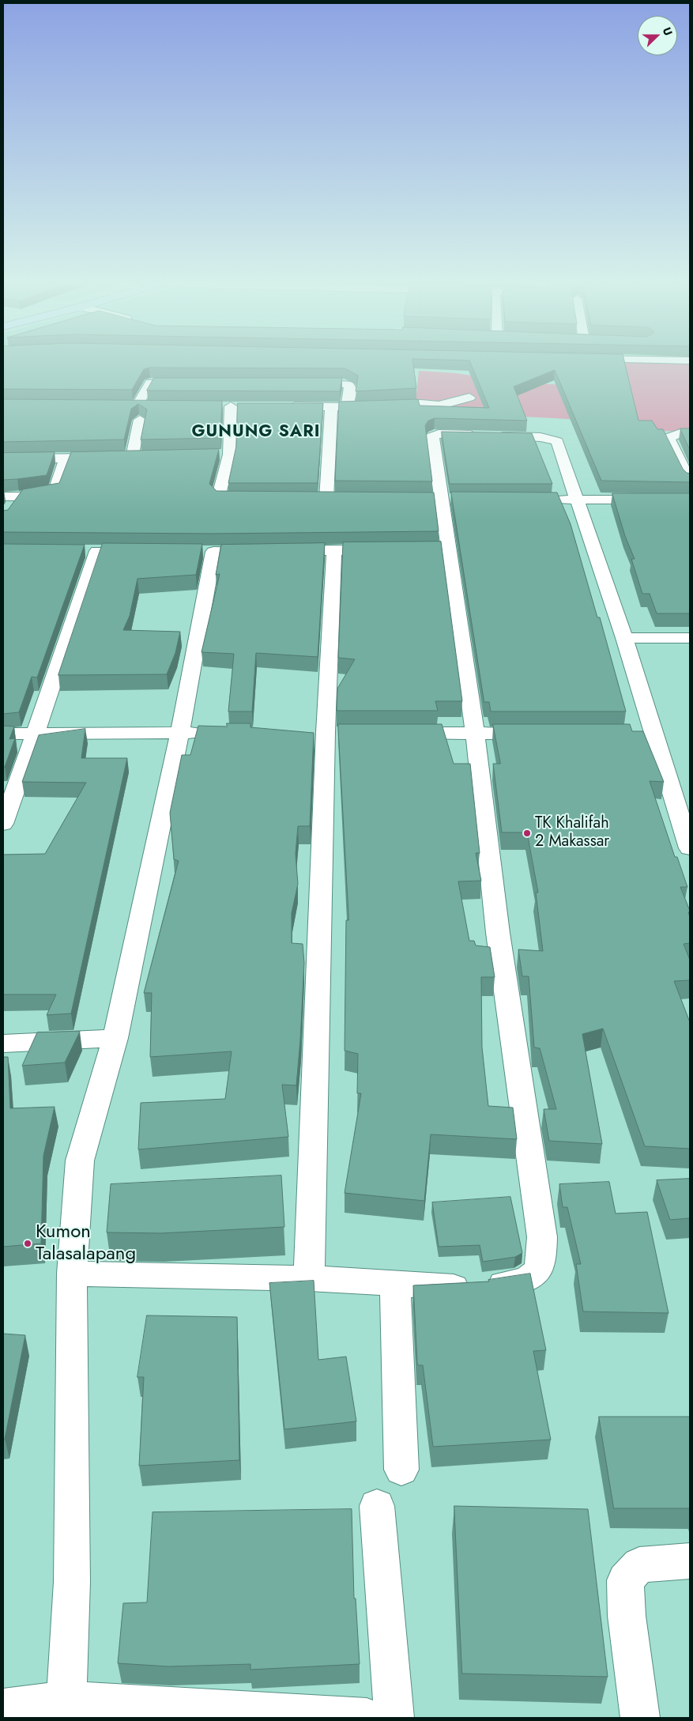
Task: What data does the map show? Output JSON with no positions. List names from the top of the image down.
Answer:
{
  "districts": ["GUNUNG SARI"],
  "places": ["TK Khalifah 2 Makassar", "Kumon Talasalapang"],
  "north": "right"
}
